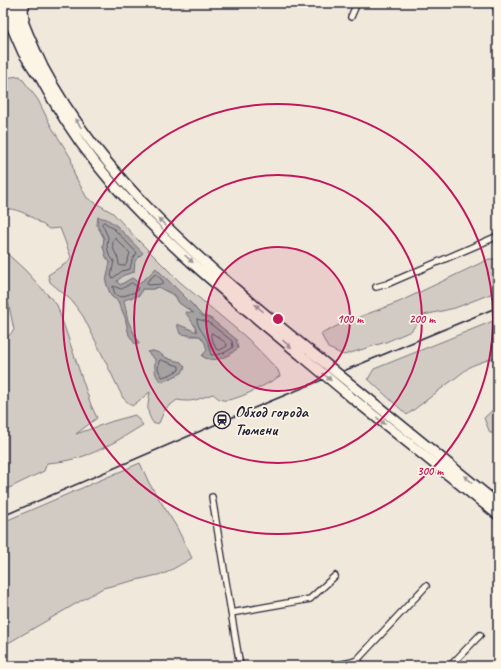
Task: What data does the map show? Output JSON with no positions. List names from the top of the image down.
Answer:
{
  "places": {
    "station": ["Обход города Тюмени"]
  },
  "rings": ["100 m", "200 m", "300 m"]
}
